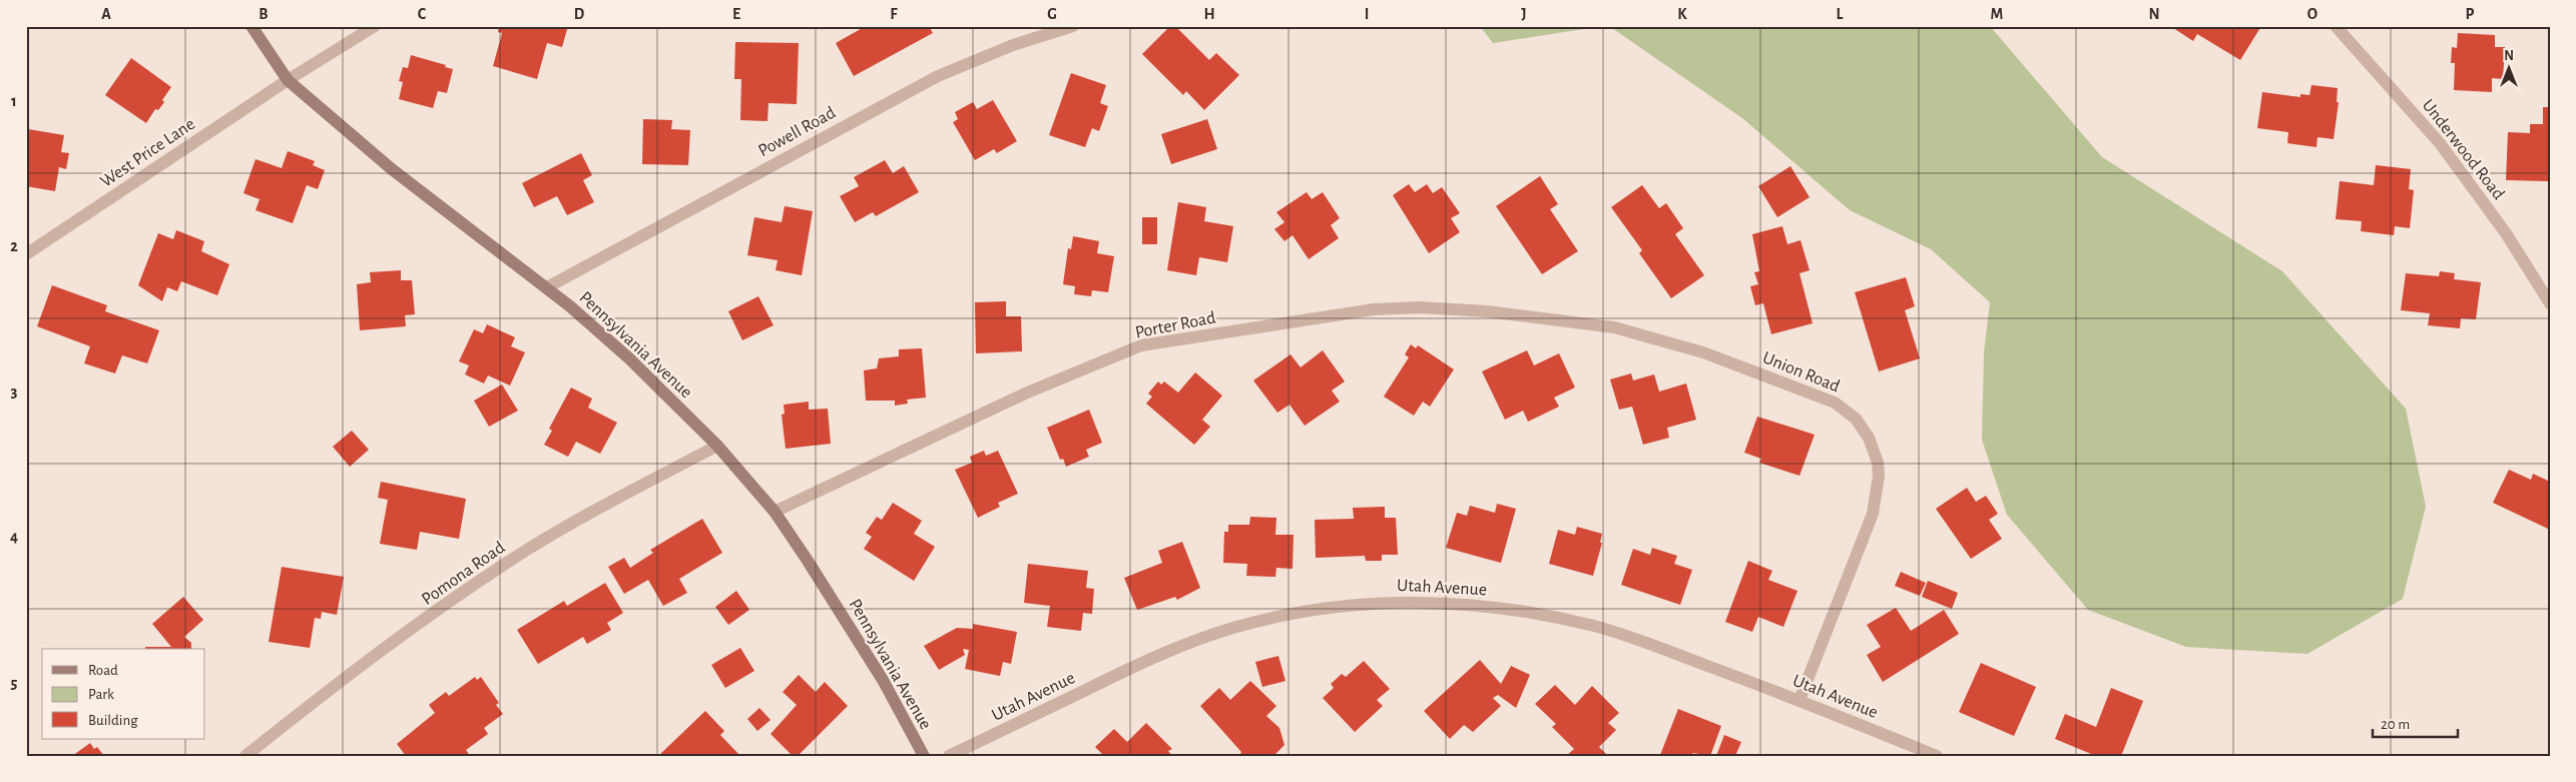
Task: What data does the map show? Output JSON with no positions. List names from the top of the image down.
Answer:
{
  "streets": {
    "street": [
      "Powell Road",
      "Underwood Road",
      "West Price Lane",
      "Porter Road",
      "Pennsylvania Avenue",
      "Union Road",
      "Pomona Road",
      "Utah Avenue"
    ]
  },
  "crossings": [
    ["Powell Road", "Pennsylvania Avenue"],
    ["West Price Lane", "Pennsylvania Avenue"],
    ["Porter Road", "Pennsylvania Avenue"],
    ["Porter Road", "Union Road"],
    ["Pennsylvania Avenue", "Pomona Road"],
    ["Union Road", "Utah Avenue"]
  ],
  "legend": ["Road", "Park", "Building"],
  "scale_bar": "20 m",
  "north": "top",
  "grid": {
    "columns": [
      "A",
      "B",
      "C",
      "D",
      "E",
      "F",
      "G",
      "H",
      "I",
      "J",
      "K",
      "L",
      "M",
      "N",
      "O",
      "P"
    ],
    "rows": [
      "1",
      "2",
      "3",
      "4",
      "5"
    ]
  }
}
